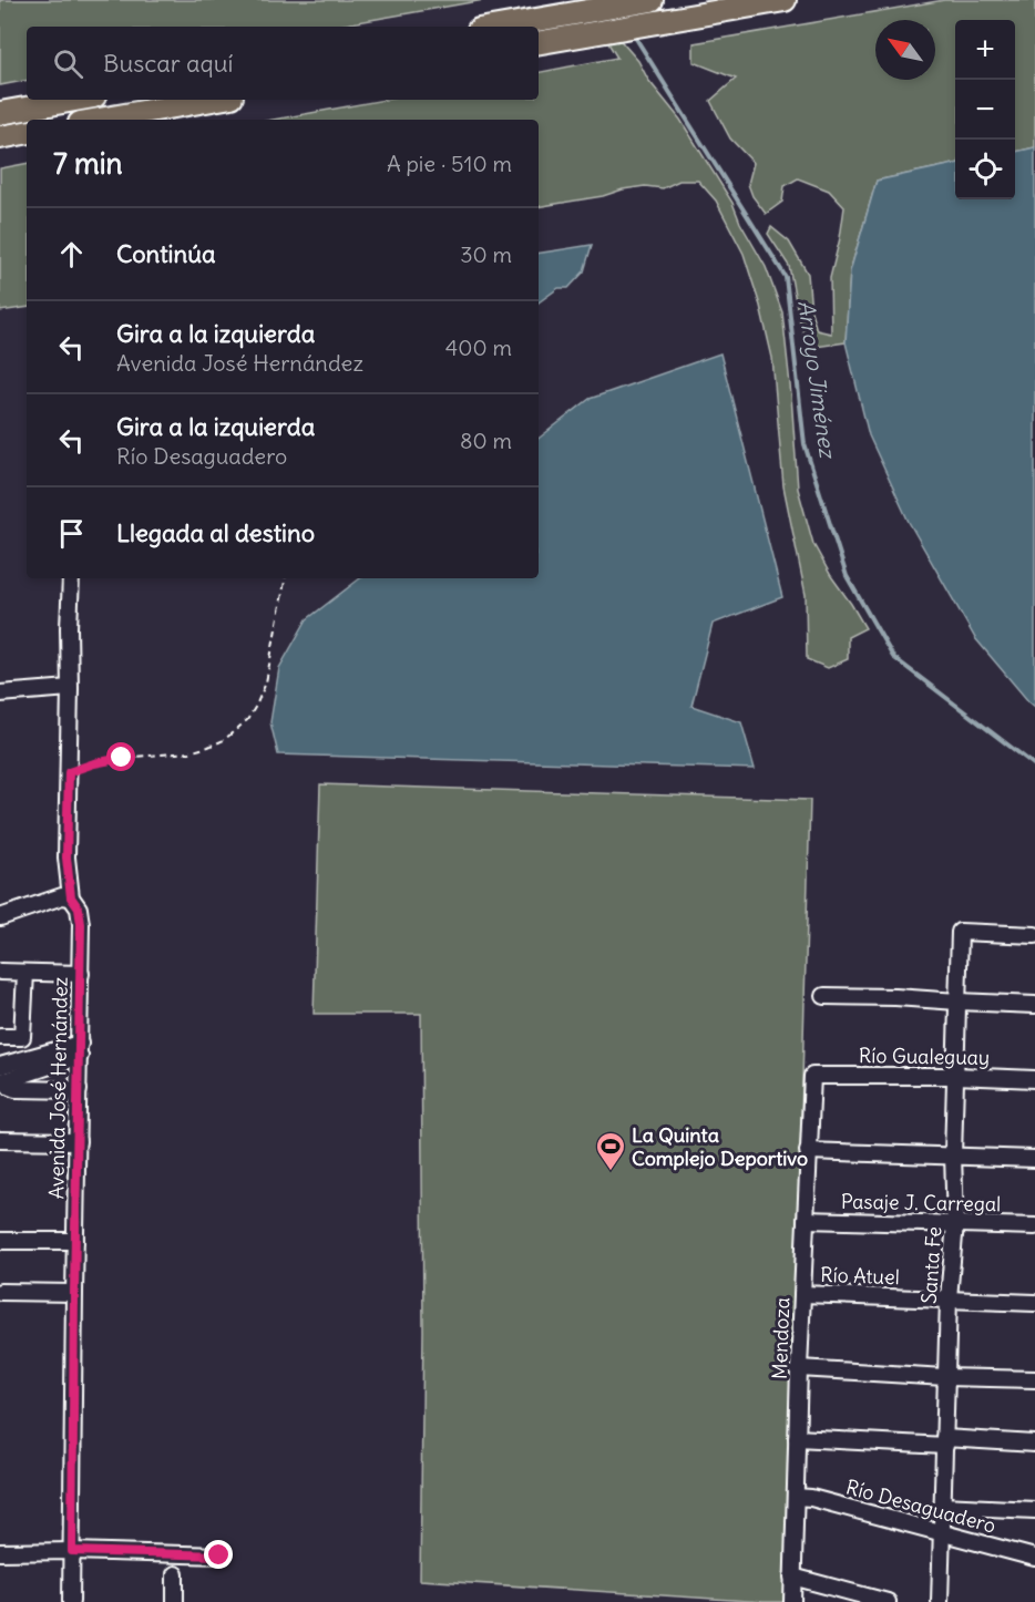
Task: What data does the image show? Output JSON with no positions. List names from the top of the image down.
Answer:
{
  "streets": {
    "street": [
      "Río Gualeguay",
      "Avenida José Hernández",
      "Pasaje J. Carregal",
      "Santa Fe",
      "Río Atuel",
      "Mendoza",
      "Río Desaguadero"
    ]
  },
  "crossings": [
    ["Río Gualeguay", "Santa Fe"],
    ["Río Gualeguay", "Mendoza"],
    ["Pasaje J. Carregal", "Santa Fe"],
    ["Pasaje J. Carregal", "Mendoza"],
    ["Santa Fe", "Río Atuel"],
    ["Santa Fe", "Río Desaguadero"],
    ["Río Atuel", "Mendoza"],
    ["Mendoza", "Río Desaguadero"]
  ],
  "water": ["Arroyo Jiménez"],
  "places": {
    "sports": ["La Quinta Complejo Deportivo"]
  },
  "north": "top left",
  "page": {
    "map_buttons": ["+", "−"],
    "search": "Buscar aquí",
    "heading": ["7 min", "A pie · 510 m"],
    "list": [
      ["Continúa", "30 m"],
      ["Gira a la izquierda", "Avenida José Hernández", "400 m"],
      ["Gira a la izquierda", "Río Desaguadero", "80 m"],
      "Llegada al destino"
    ]
  }
}
